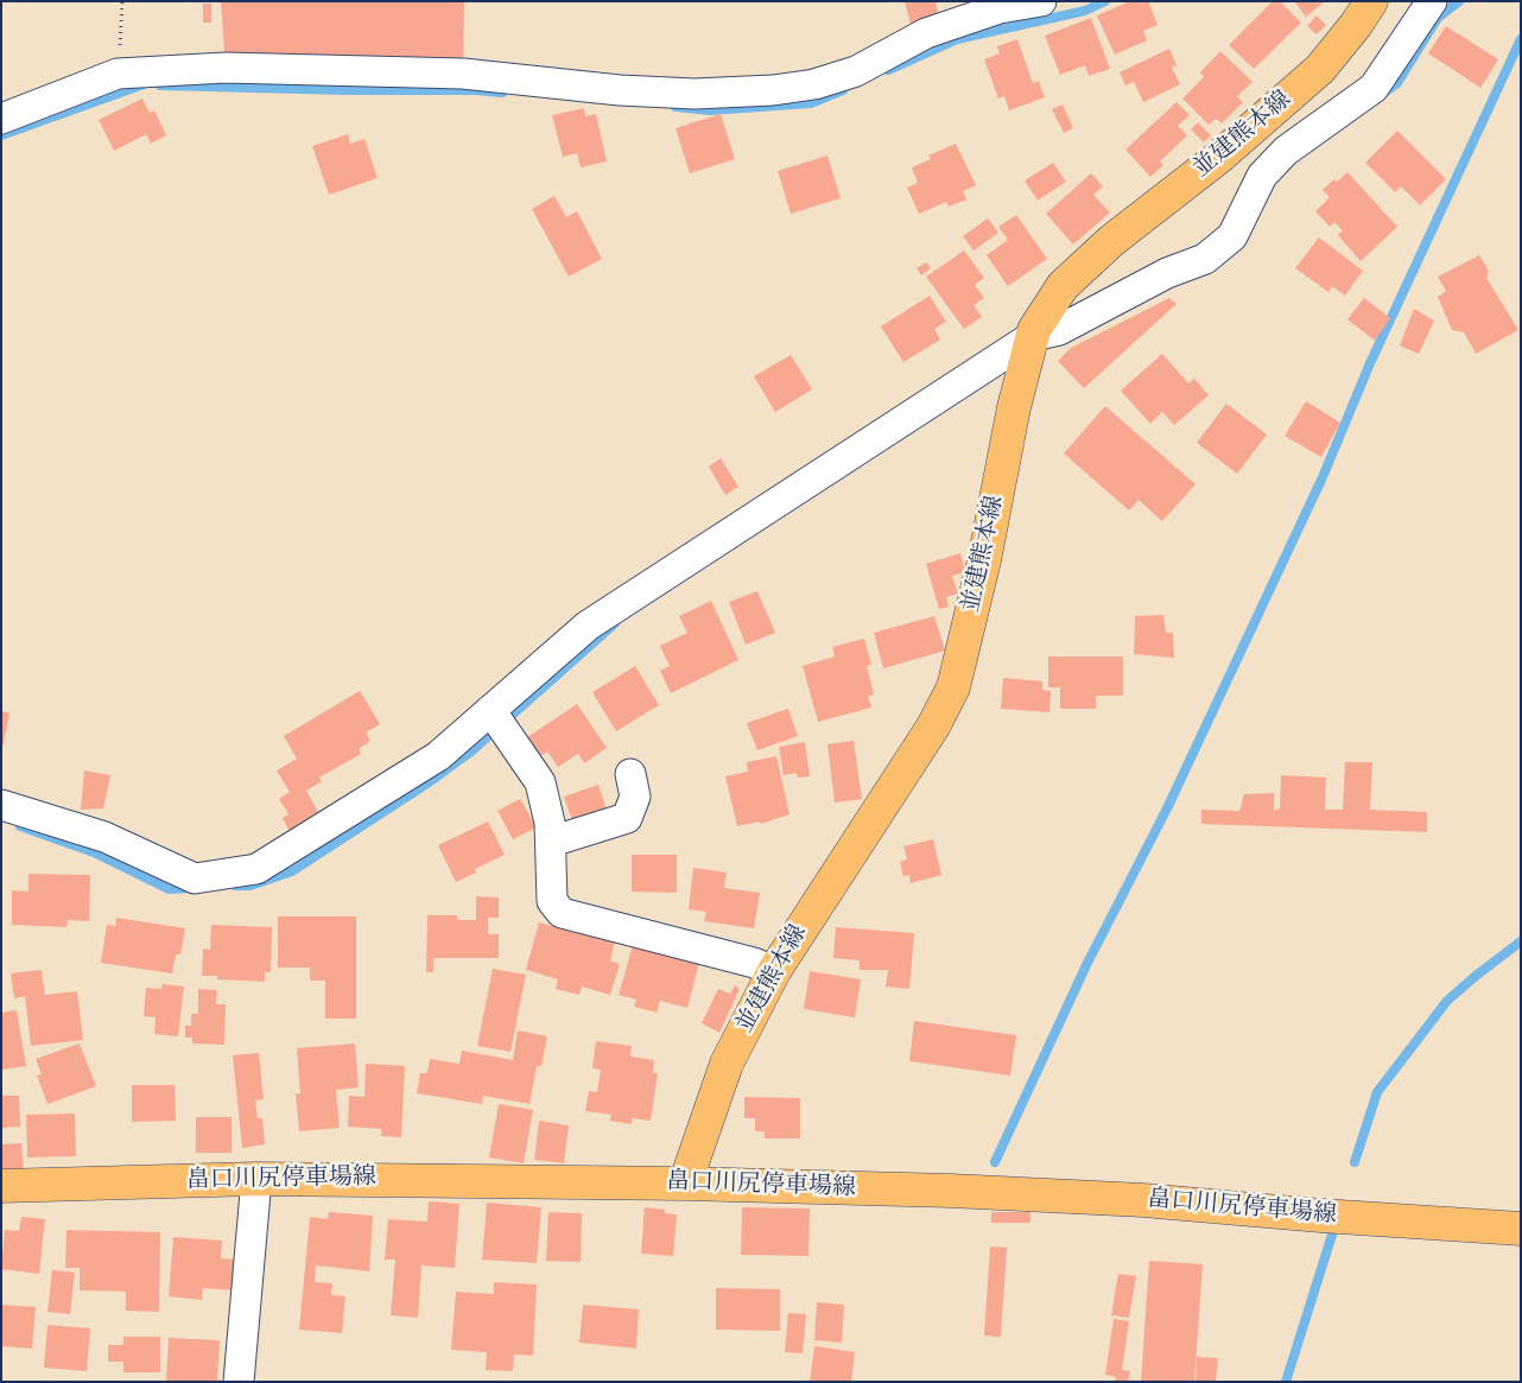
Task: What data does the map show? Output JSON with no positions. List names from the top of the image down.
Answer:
{
  "streets": {
    "main road": ["並建熊本線", "畠口川尻停車場線"]
  },
  "crossings": [
    ["並建熊本線", "畠口川尻停車場線"]
  ]
}
